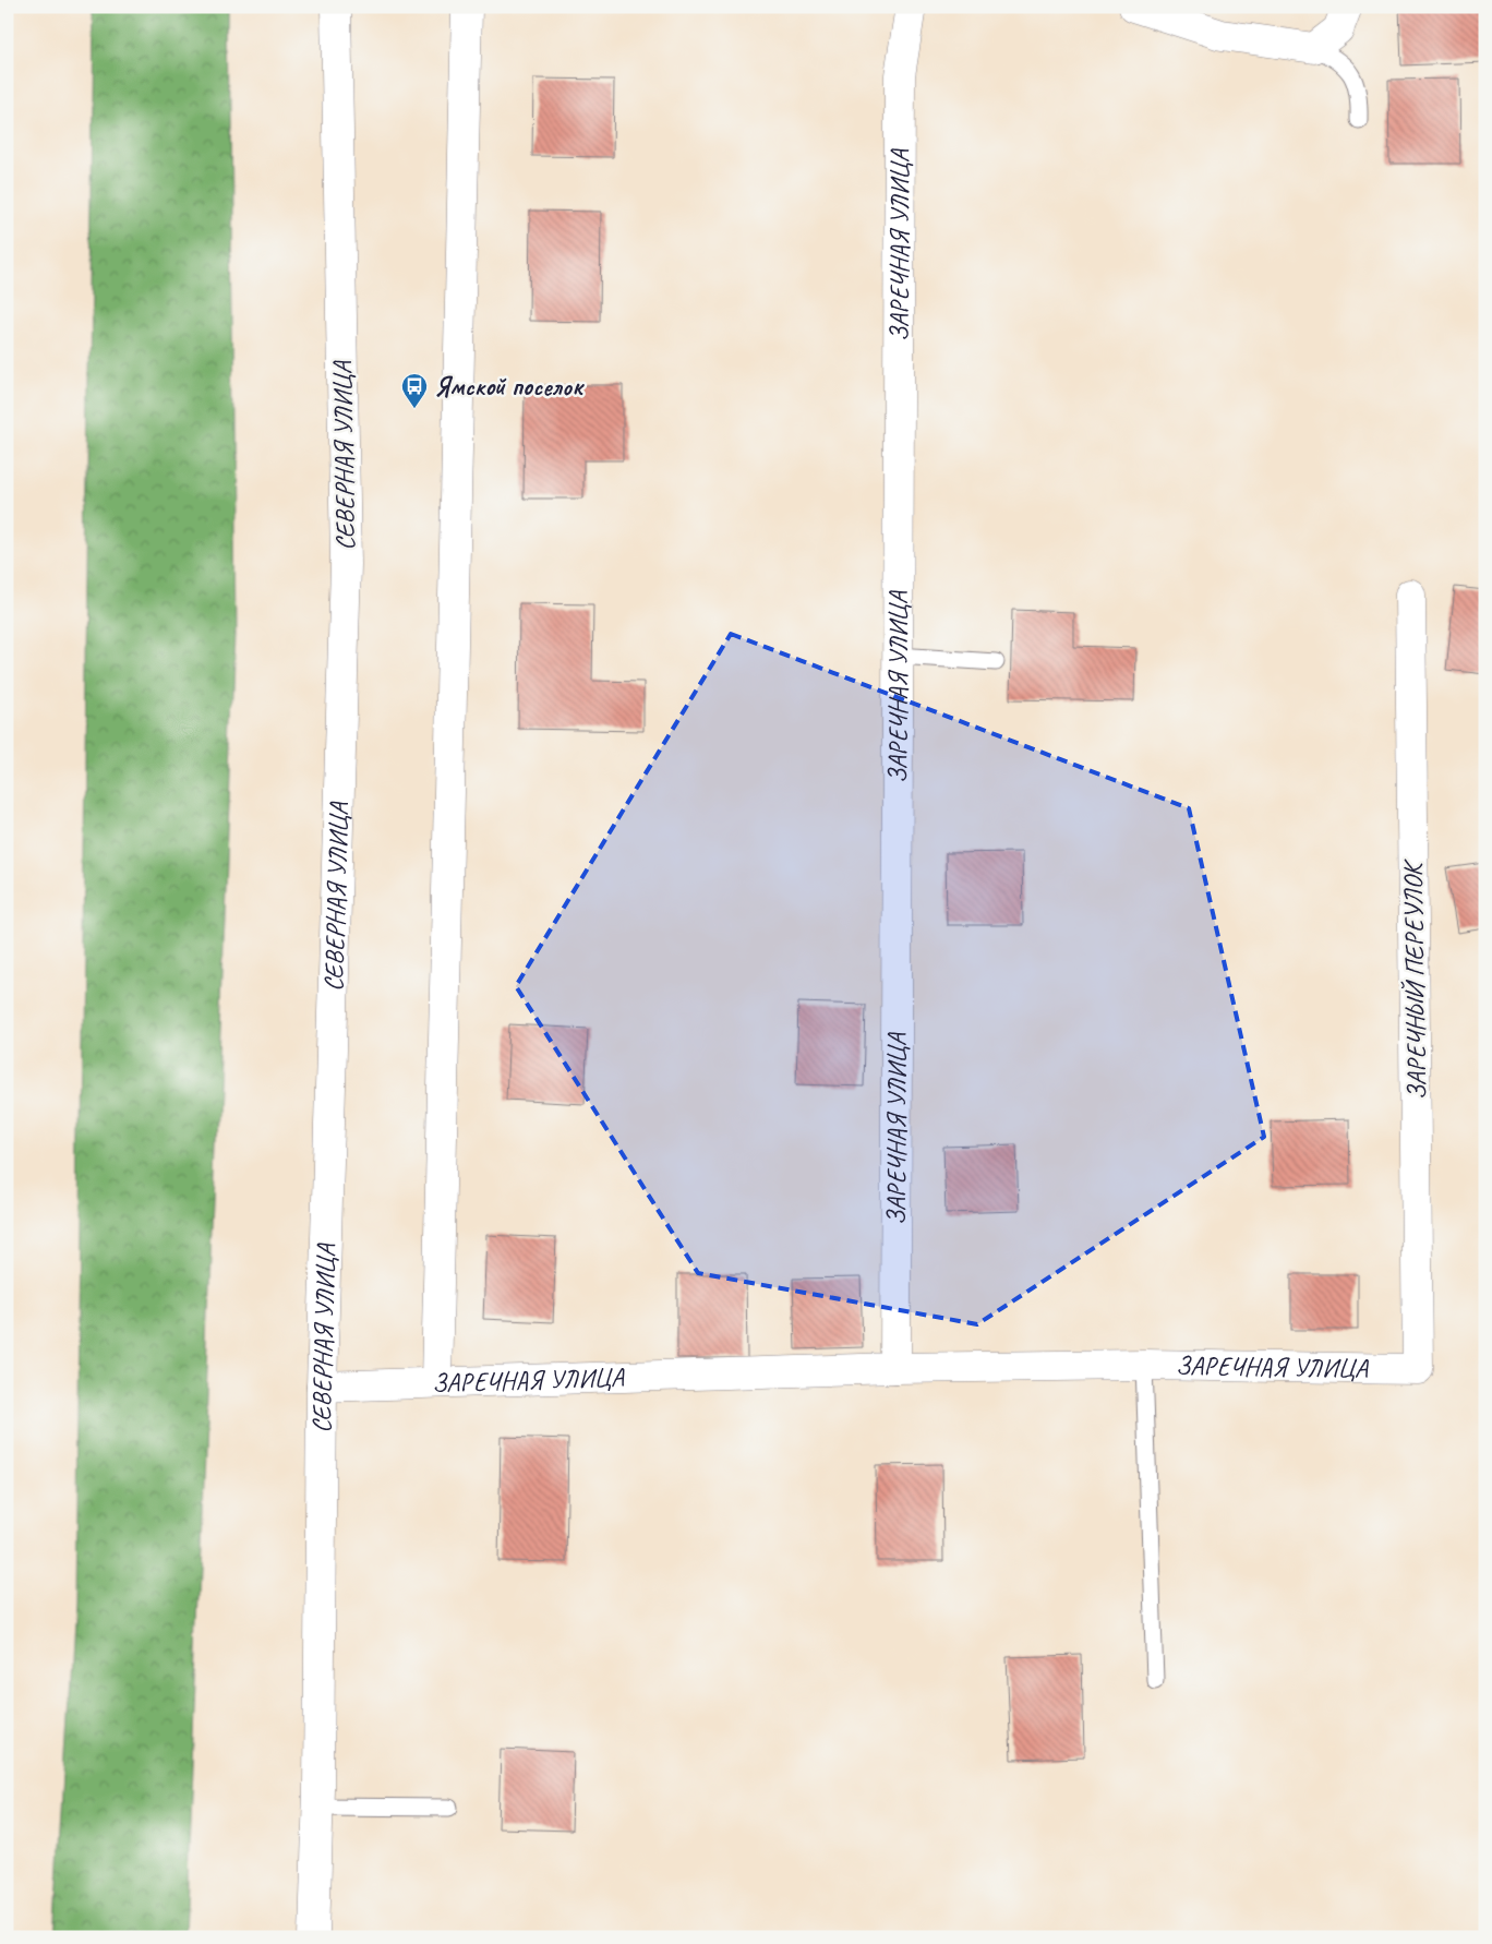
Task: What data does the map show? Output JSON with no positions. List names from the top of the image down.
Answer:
{
  "streets": {
    "street": ["ЗАРЕЧНАЯ УЛИЦА", "СЕВЕРНАЯ УЛИЦА", "ЗАРЕЧНЫЙ ПЕРЕУЛОК"]
  },
  "crossings": [
    ["ЗАРЕЧНАЯ УЛИЦА", "СЕВЕРНАЯ УЛИЦА"],
    ["ЗАРЕЧНАЯ УЛИЦА", "ЗАРЕЧНЫЙ ПЕРЕУЛОК"]
  ],
  "places": {
    "bus stop": ["Ямской поселок"]
  }
}
